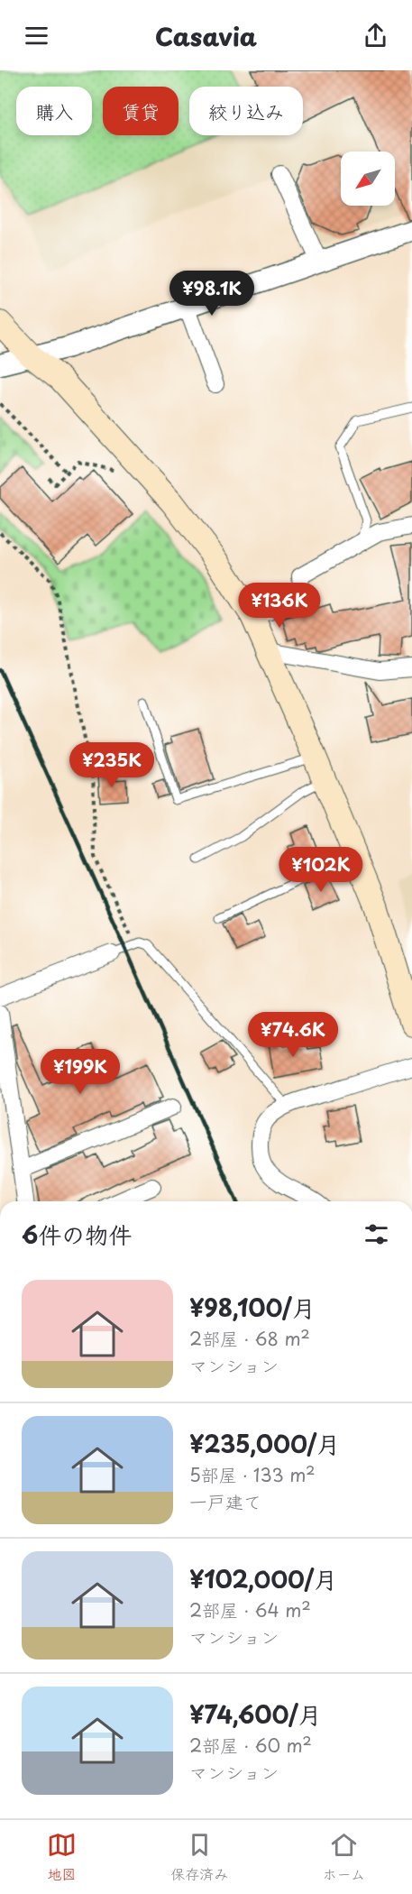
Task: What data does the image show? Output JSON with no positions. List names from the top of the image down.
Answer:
{
  "north": "bottom left",
  "page": {
    "header": "Casavia",
    "chip": ["購入", "賃貸", "絞り込み"],
    "price": [
      "¥98.1K",
      "¥136K",
      "¥235K",
      "¥102K",
      "¥74.6K",
      "¥199K"
    ],
    "heading": "6件の物件",
    "list": [
      {
        "name": "¥98,100/月",
        "note": "2部屋 · 68 m² · マンション"
      },
      {
        "name": "¥235,000/月",
        "note": "5部屋 · 133 m² · 一戸建て"
      },
      {
        "name": "¥102,000/月",
        "note": "2部屋 · 64 m² · マンション"
      },
      {
        "name": "¥74,600/月",
        "note": "2部屋 · 60 m² · マンション"
      }
    ],
    "tabs": ["地図", "保存済み", "ホーム"]
  }
}
